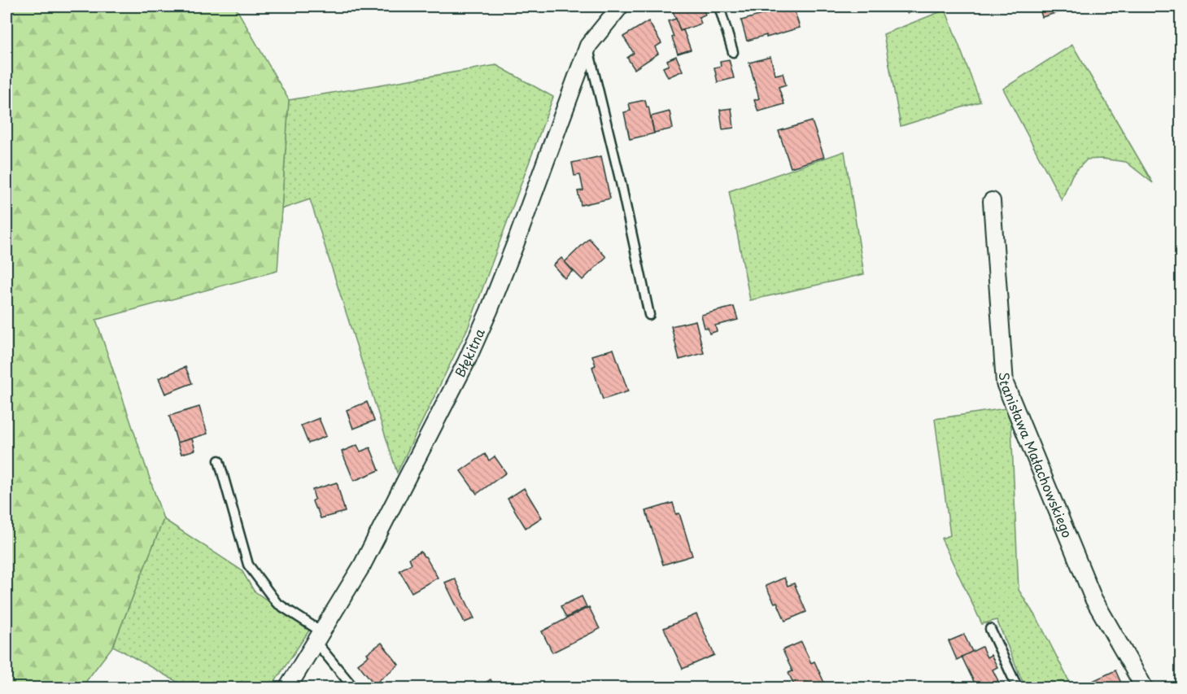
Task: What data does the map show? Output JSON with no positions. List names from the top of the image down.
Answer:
{
  "streets": {
    "street": ["Błękitna", "Stanisława Małachowskiego"]
  }
}
